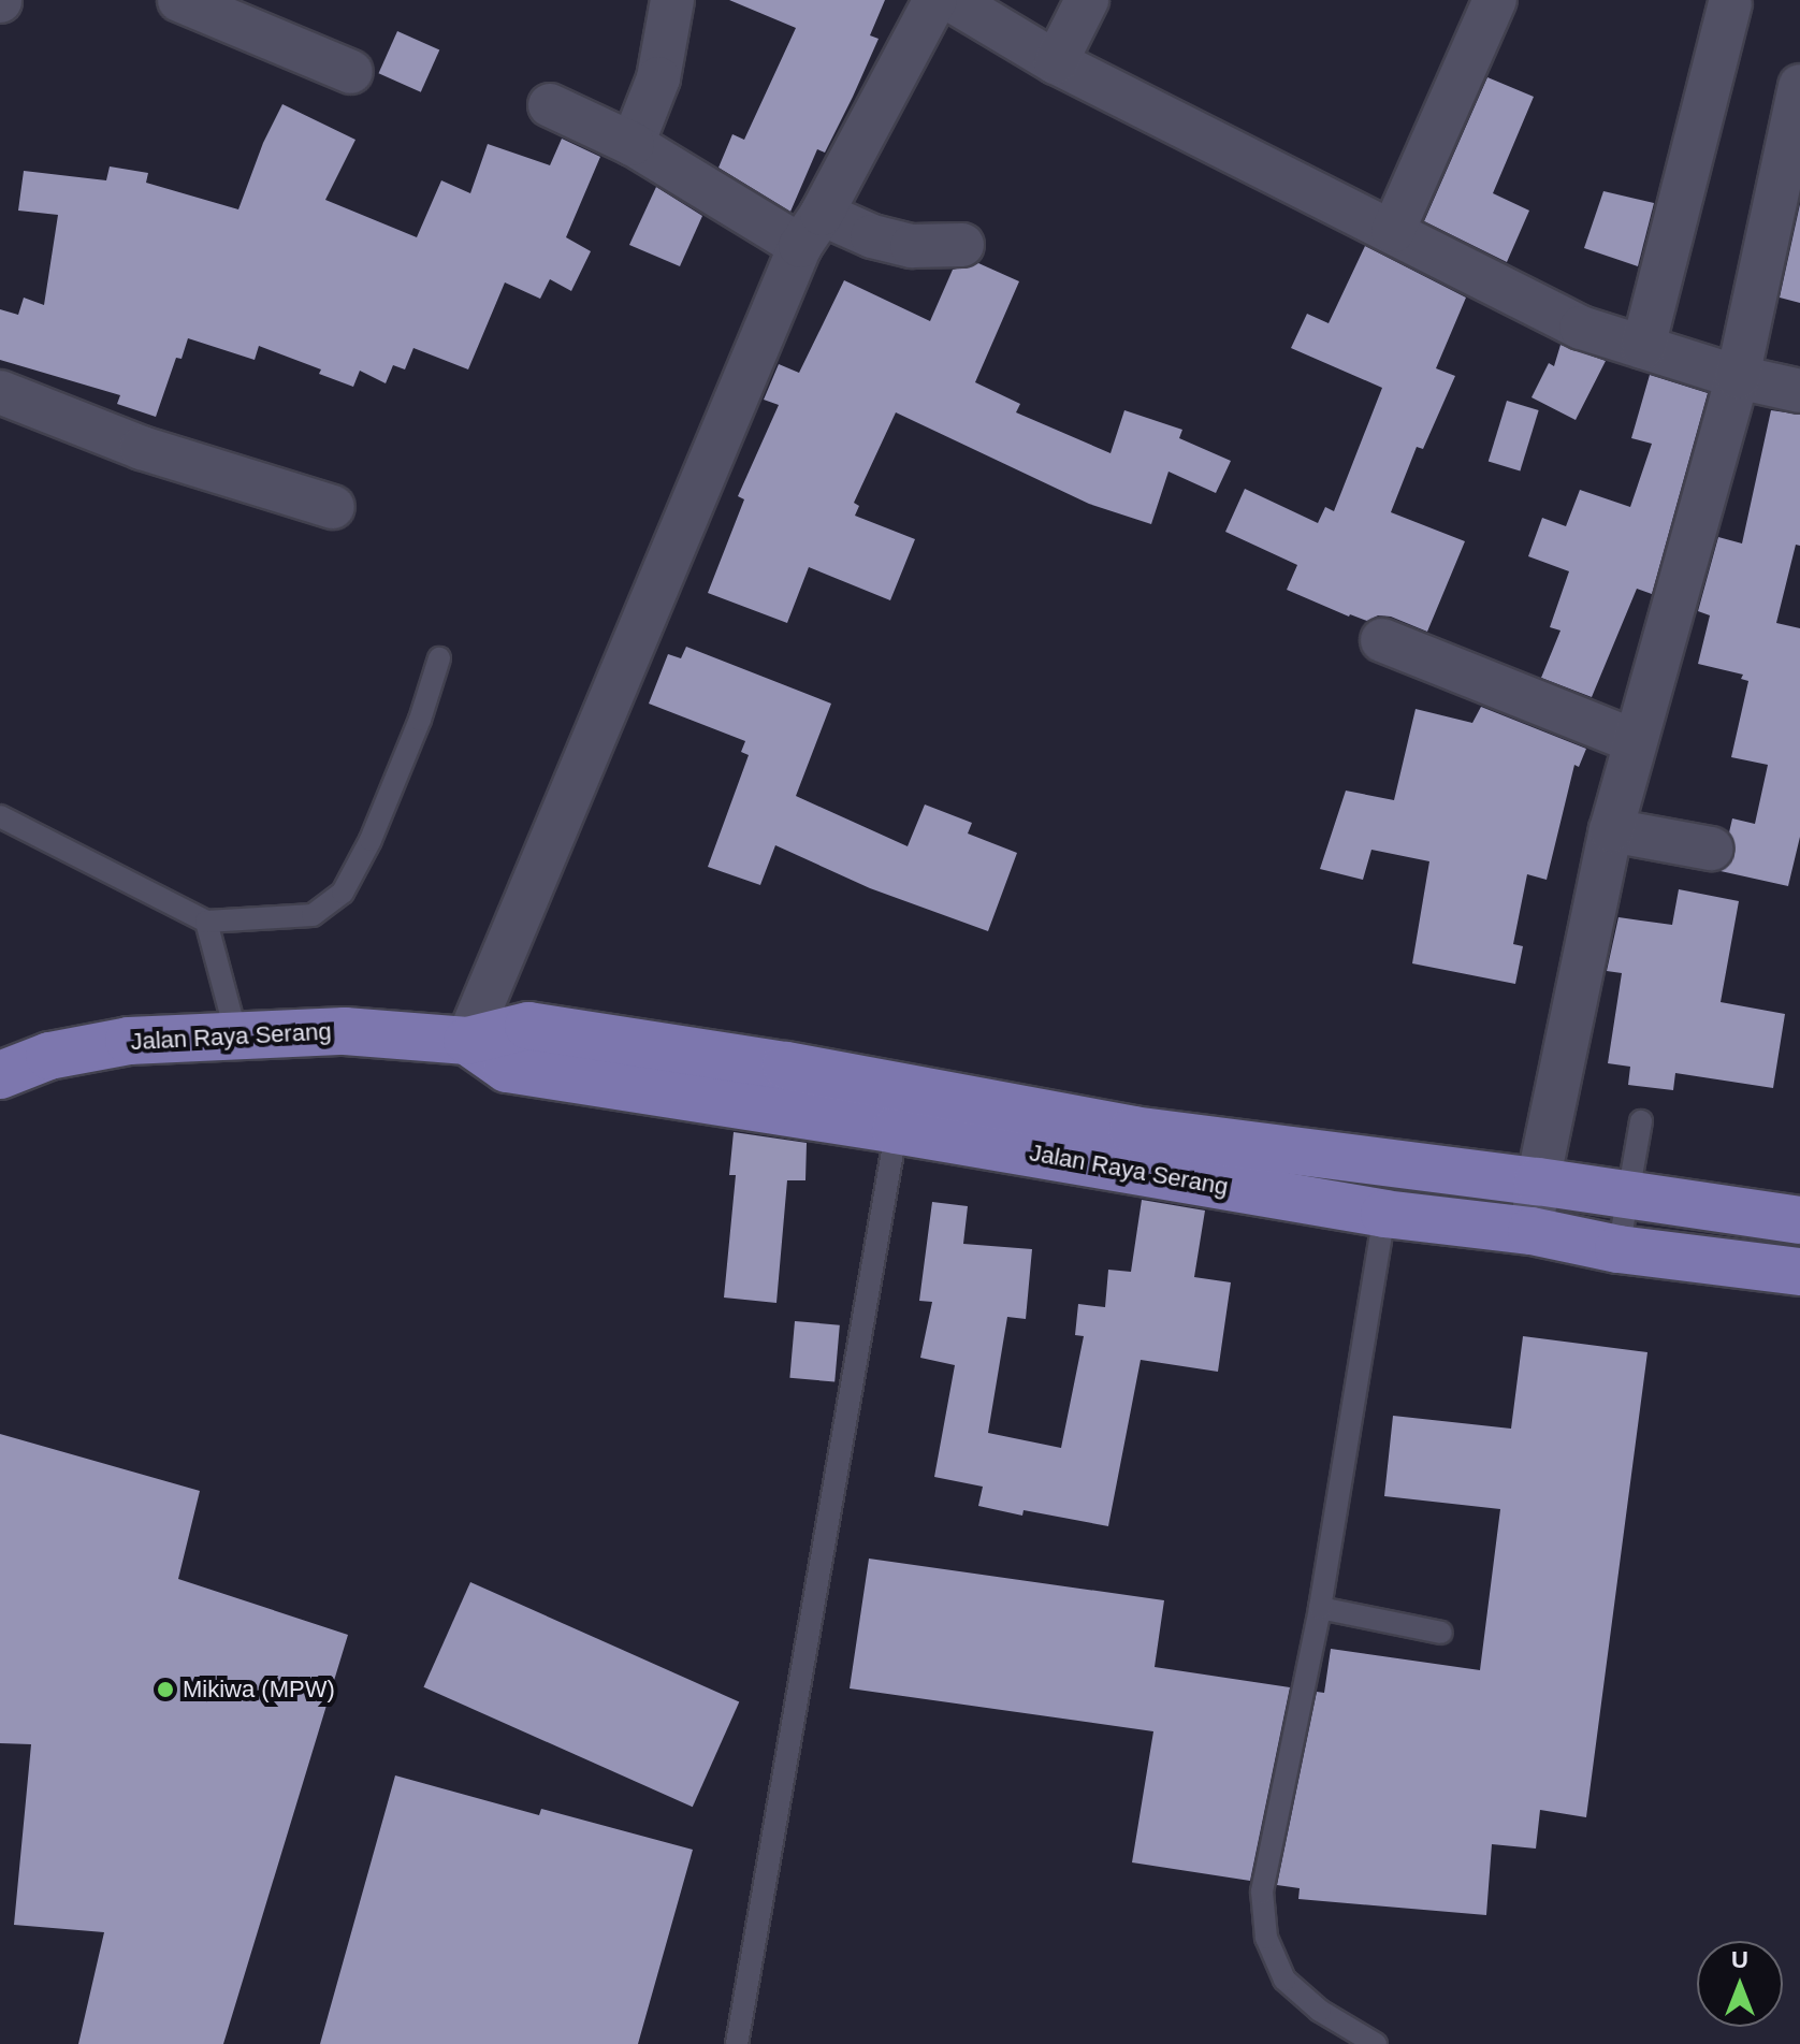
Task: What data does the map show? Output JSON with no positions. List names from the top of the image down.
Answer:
{
  "streets": {
    "highway": ["Jalan Raya Serang"]
  },
  "places": ["Mikiwa (MPW)"],
  "north": "top"
}
